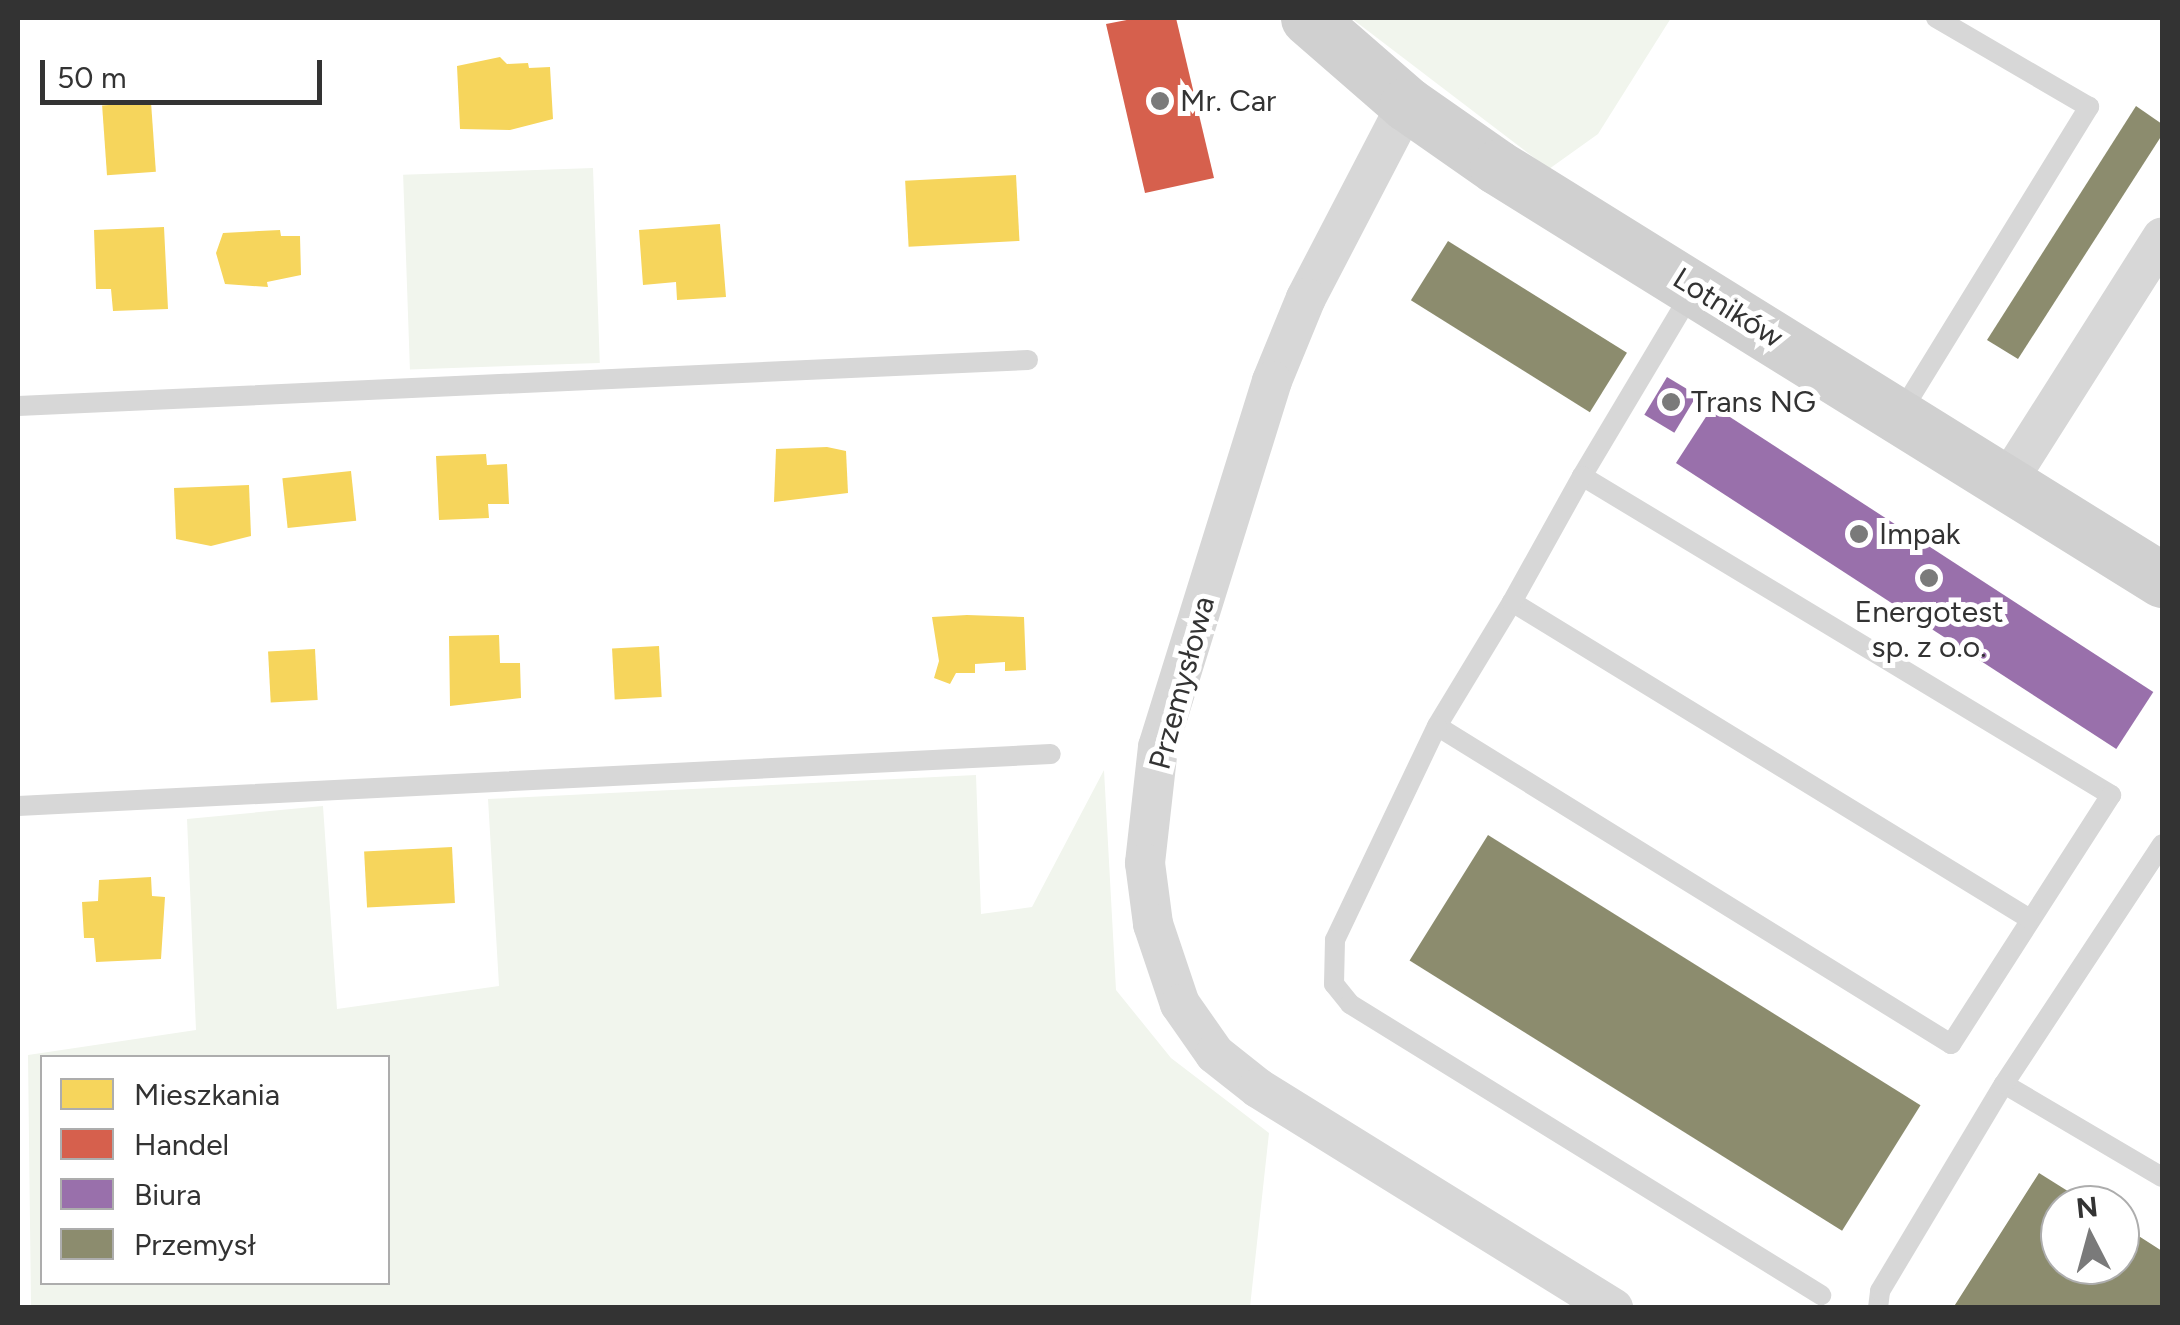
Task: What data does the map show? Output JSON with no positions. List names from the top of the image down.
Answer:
{
  "streets": {
    "street": ["Lotników", "Przemysłowa"]
  },
  "crossings": [
    ["Lotników", "Przemysłowa"]
  ],
  "places": [
    "Mr. Car",
    "Trans NG",
    "Impak",
    "Energotest sp. z o.o."
  ],
  "legend": [
    "Mieszkania",
    "Handel",
    "Biura",
    "Przemysł"
  ],
  "scale_bar": "50 m",
  "north": "top"
}
